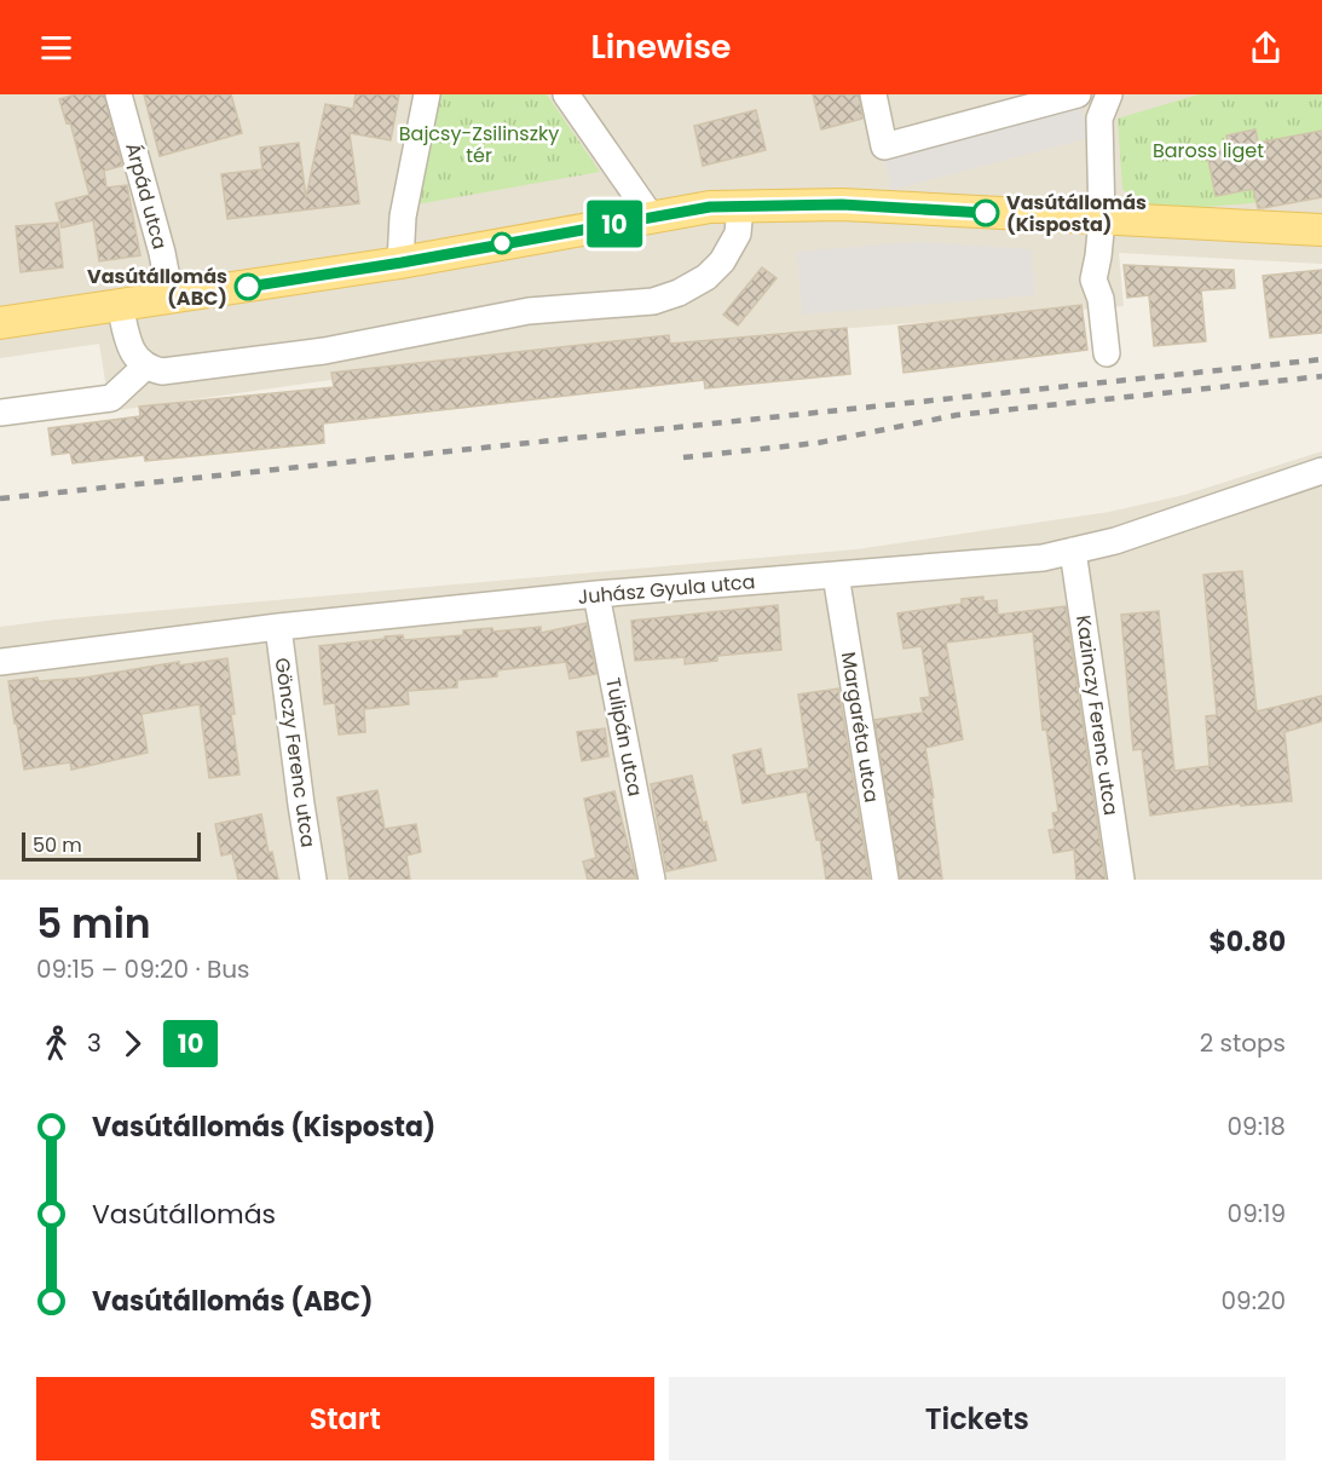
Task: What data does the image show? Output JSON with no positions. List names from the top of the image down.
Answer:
{
  "streets": {
    "street": [
      "Árpád utca",
      "Juhász Gyula utca",
      "Kazinczy Ferenc utca",
      "Margaréta utca",
      "Tulipán utca",
      "Gönczy Ferenc utca"
    ]
  },
  "crossings": [
    ["Juhász Gyula utca", "Kazinczy Ferenc utca"],
    ["Juhász Gyula utca", "Margaréta utca"],
    ["Juhász Gyula utca", "Tulipán utca"],
    ["Juhász Gyula utca", "Gönczy Ferenc utca"]
  ],
  "parks": ["Bajcsy-Zsilinszky tér", "Baross liget"],
  "places": ["Vasútállomás (Kisposta)", "Vasútállomás (ABC)"],
  "lines": ["bus line 10"],
  "scale_bar": "50 m",
  "page": {
    "header": "Linewise",
    "on_map": "10",
    "scale": "50 m",
    "heading": ["5 min", "09:15 – 09:20 · Bus", "$0.80"],
    "legs": ["3", "10", "2 stops"],
    "list": [
      {
        "name": "Vasútállomás (Kisposta)",
        "value": "09:18"
      },
      {
        "name": "Vasútállomás",
        "value": "09:19"
      },
      {
        "name": "Vasútállomás (ABC)",
        "value": "09:20"
      }
    ],
    "buttons": ["Start", "Tickets"]
  }
}
